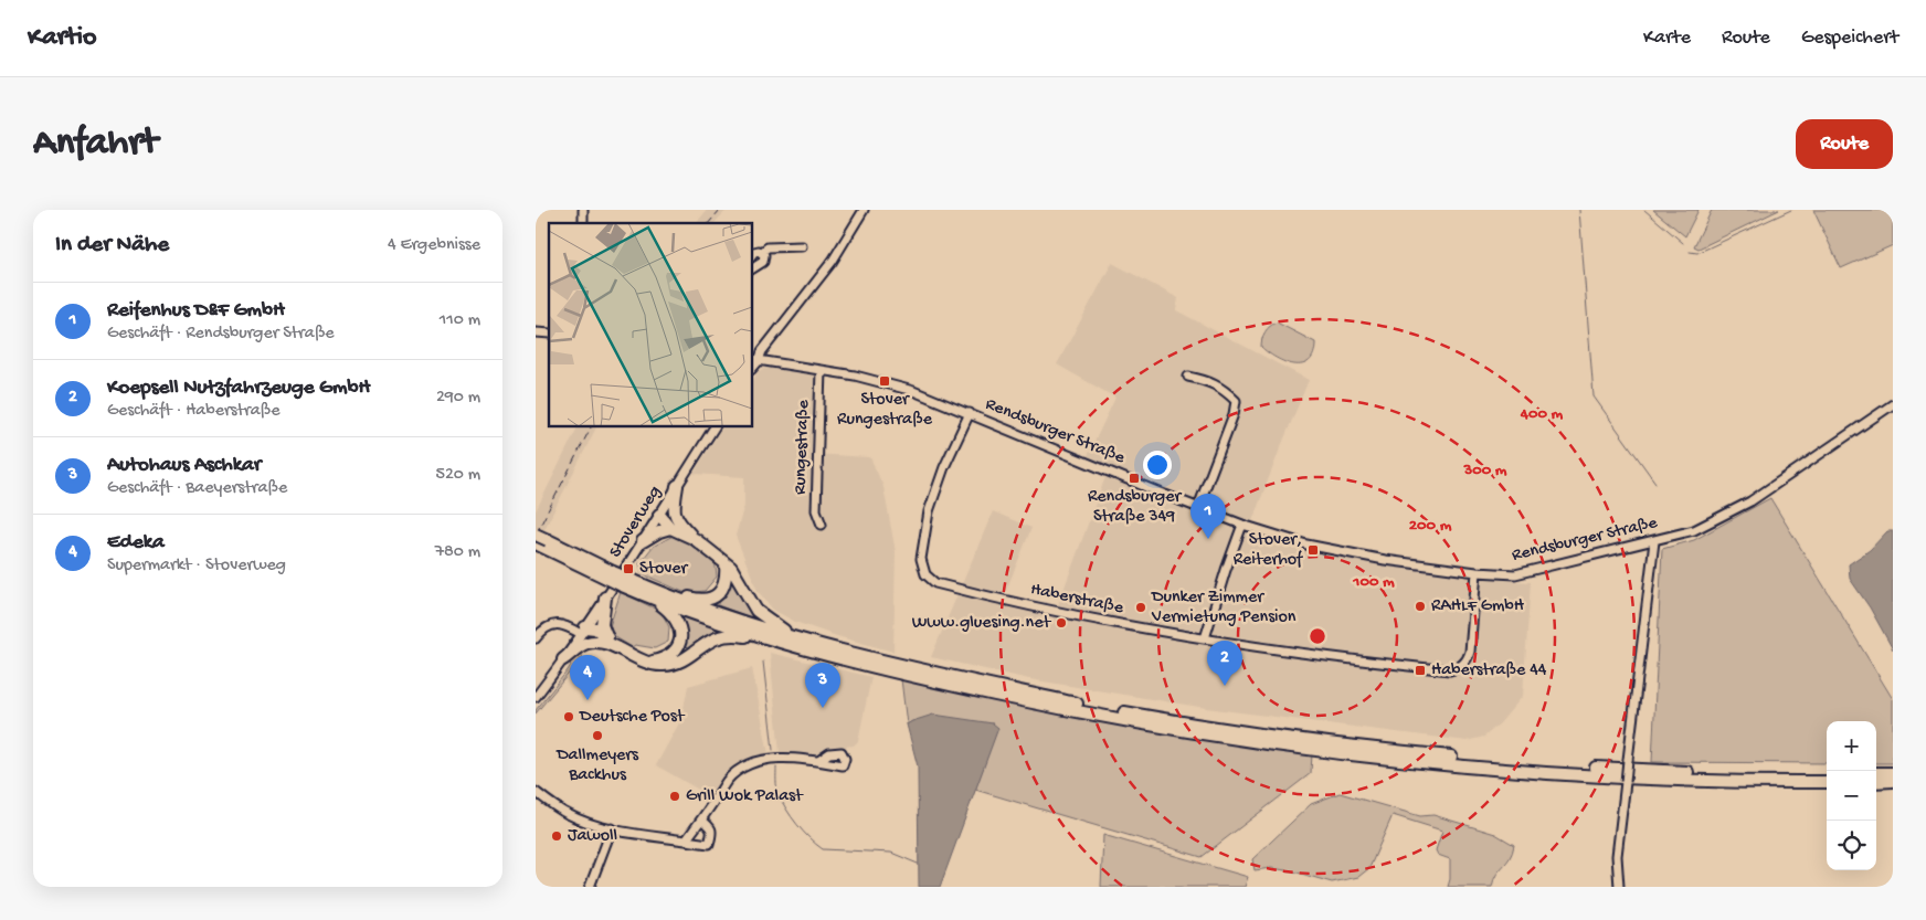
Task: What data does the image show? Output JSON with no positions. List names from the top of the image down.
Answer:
{
  "streets": {
    "street": [
      "Rendsburger Straße",
      "Rungestraße",
      "Stoverweg",
      "Haberstraße"
    ]
  },
  "crossings": [
    ["Rendsburger Straße", "Rungestraße"],
    ["Rendsburger Straße", "Haberstraße"]
  ],
  "places": {
    "transit": [
      "Stover Rungestraße",
      "Rendsburger Straße 349",
      "Stover, Reiterhof",
      "Stover",
      "Haberstraße 44"
    ],
    "other": [
      "RAHLF GmbH",
      "Dunker Zimmer Vermietung Pension",
      "Www.gluesing.net",
      "Deutsche Post",
      "Dallmeyers Backhus",
      "Grill Wok Palast",
      "Jawoll"
    ]
  },
  "page": {
    "header": "Kartio",
    "nav": ["Karte", "Route", "Gespeichert"],
    "buttons": "Route",
    "title": "Anfahrt",
    "heading": ["In der Nähe", "4 Ergebnisse"],
    "list": [
      {
        "mark": "1",
        "name": "Reifenhus D&F GmbH",
        "note": "Geschäft · Rendsburger Straße",
        "value": "110 m"
      },
      {
        "mark": "2",
        "name": "Koepsell Nutzfahrzeuge GmbH",
        "note": "Geschäft · Haberstraße",
        "value": "290 m"
      },
      {
        "mark": "3",
        "name": "Autohaus Aschkar",
        "note": "Geschäft · Baeyerstraße",
        "value": "520 m"
      },
      {
        "mark": "4",
        "name": "Edeka",
        "note": "Supermarkt · Stoverweg",
        "value": "780 m"
      }
    ],
    "pins": [
      "1",
      "2",
      "4",
      "3"
    ],
    "map_buttons": ["+", "−"]
  },
  "rings": [
    "400 m",
    "300 m",
    "200 m",
    "100 m"
  ]
}
